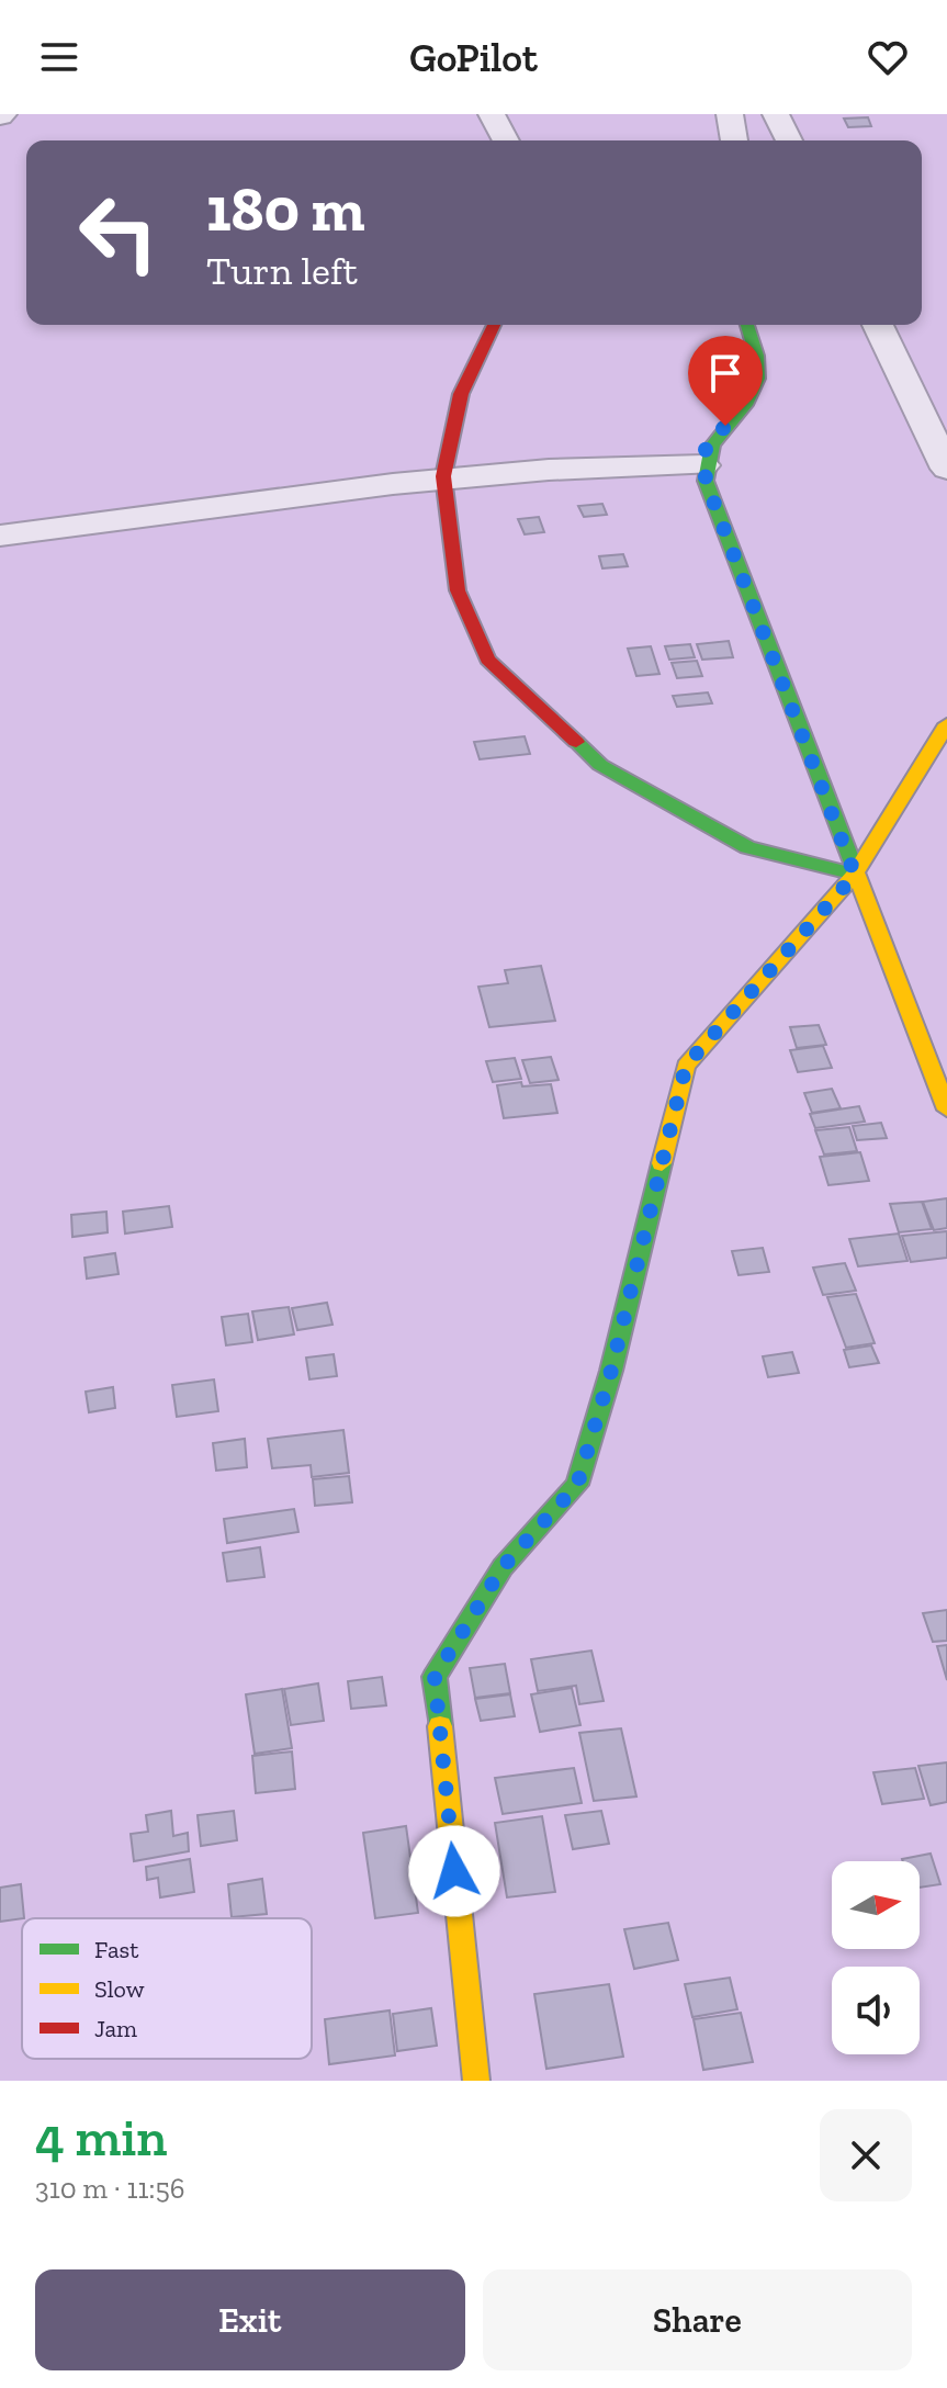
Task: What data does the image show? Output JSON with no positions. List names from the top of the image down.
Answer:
{
  "legend": ["Fast", "Slow", "Jam"],
  "north": "right",
  "page": {
    "header": "GoPilot",
    "turn": ["180 m", "Turn left"],
    "heading": ["4 min", "310 m · 11:56"],
    "buttons": ["Exit", "Share"]
  }
}
